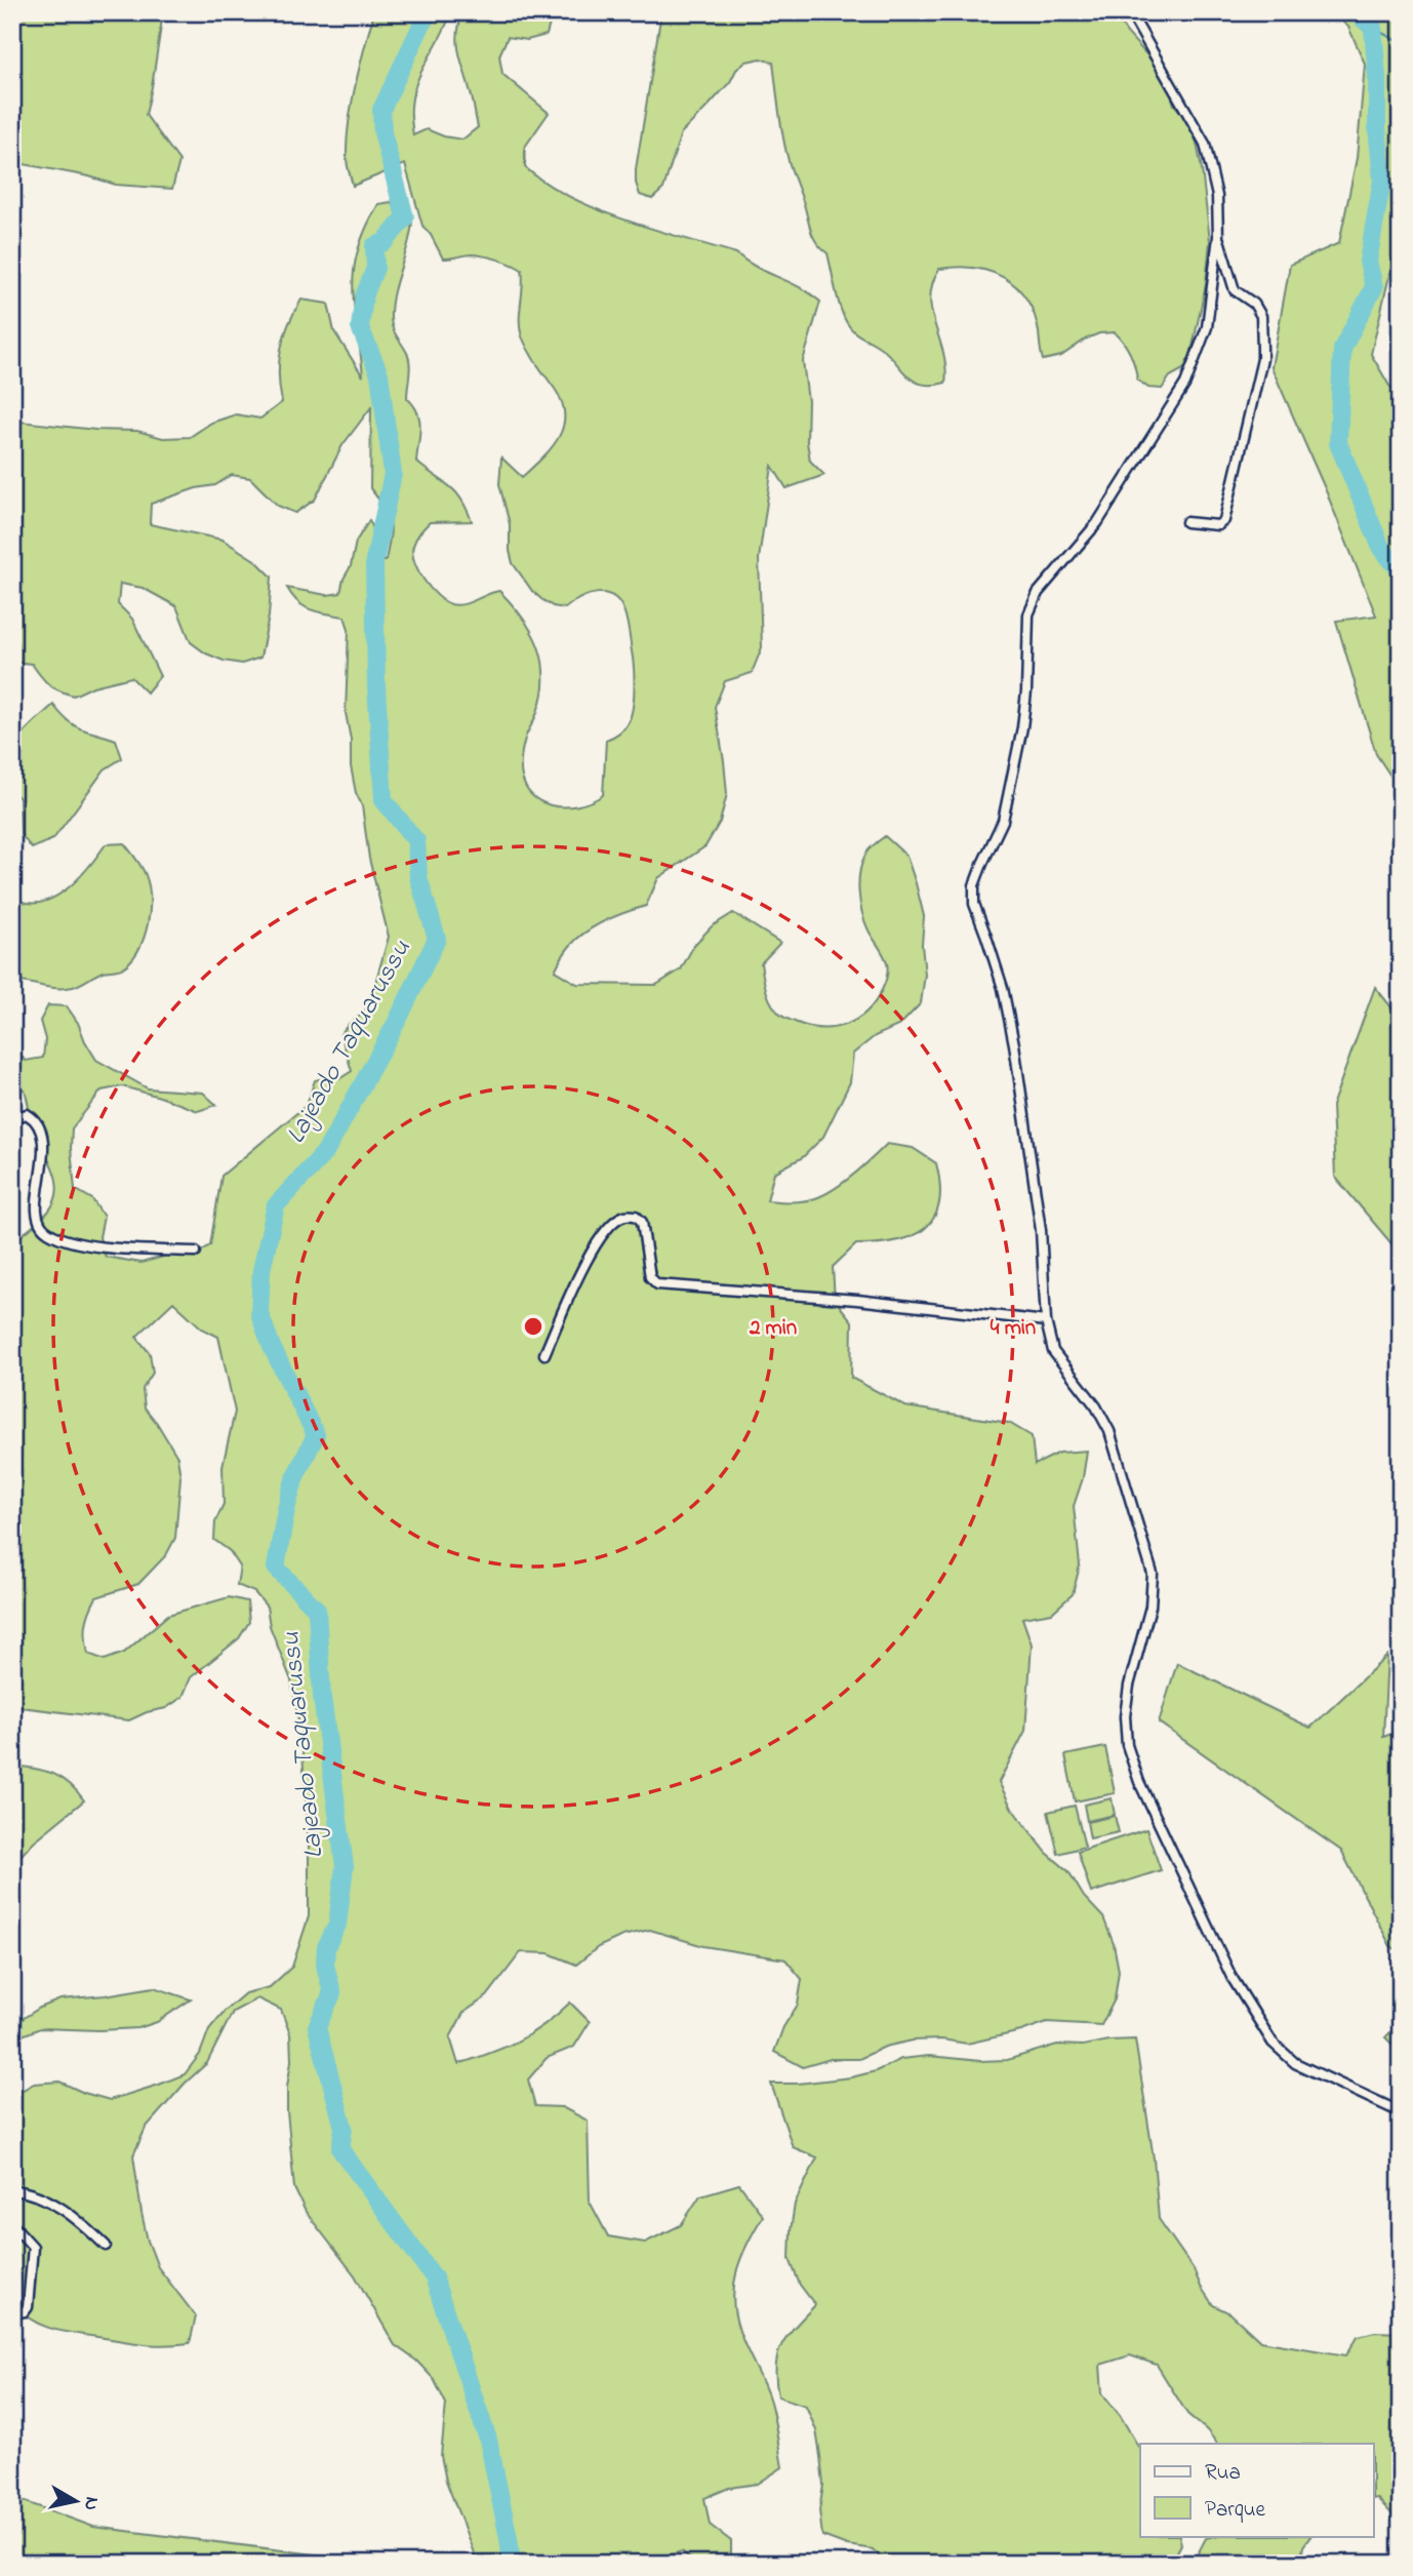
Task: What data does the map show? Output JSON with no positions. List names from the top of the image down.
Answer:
{
  "water": ["Lajeado Taquarussu"],
  "legend": ["Rua", "Parque"],
  "north": "right",
  "rings": ["2 min", "4 min"]
}
